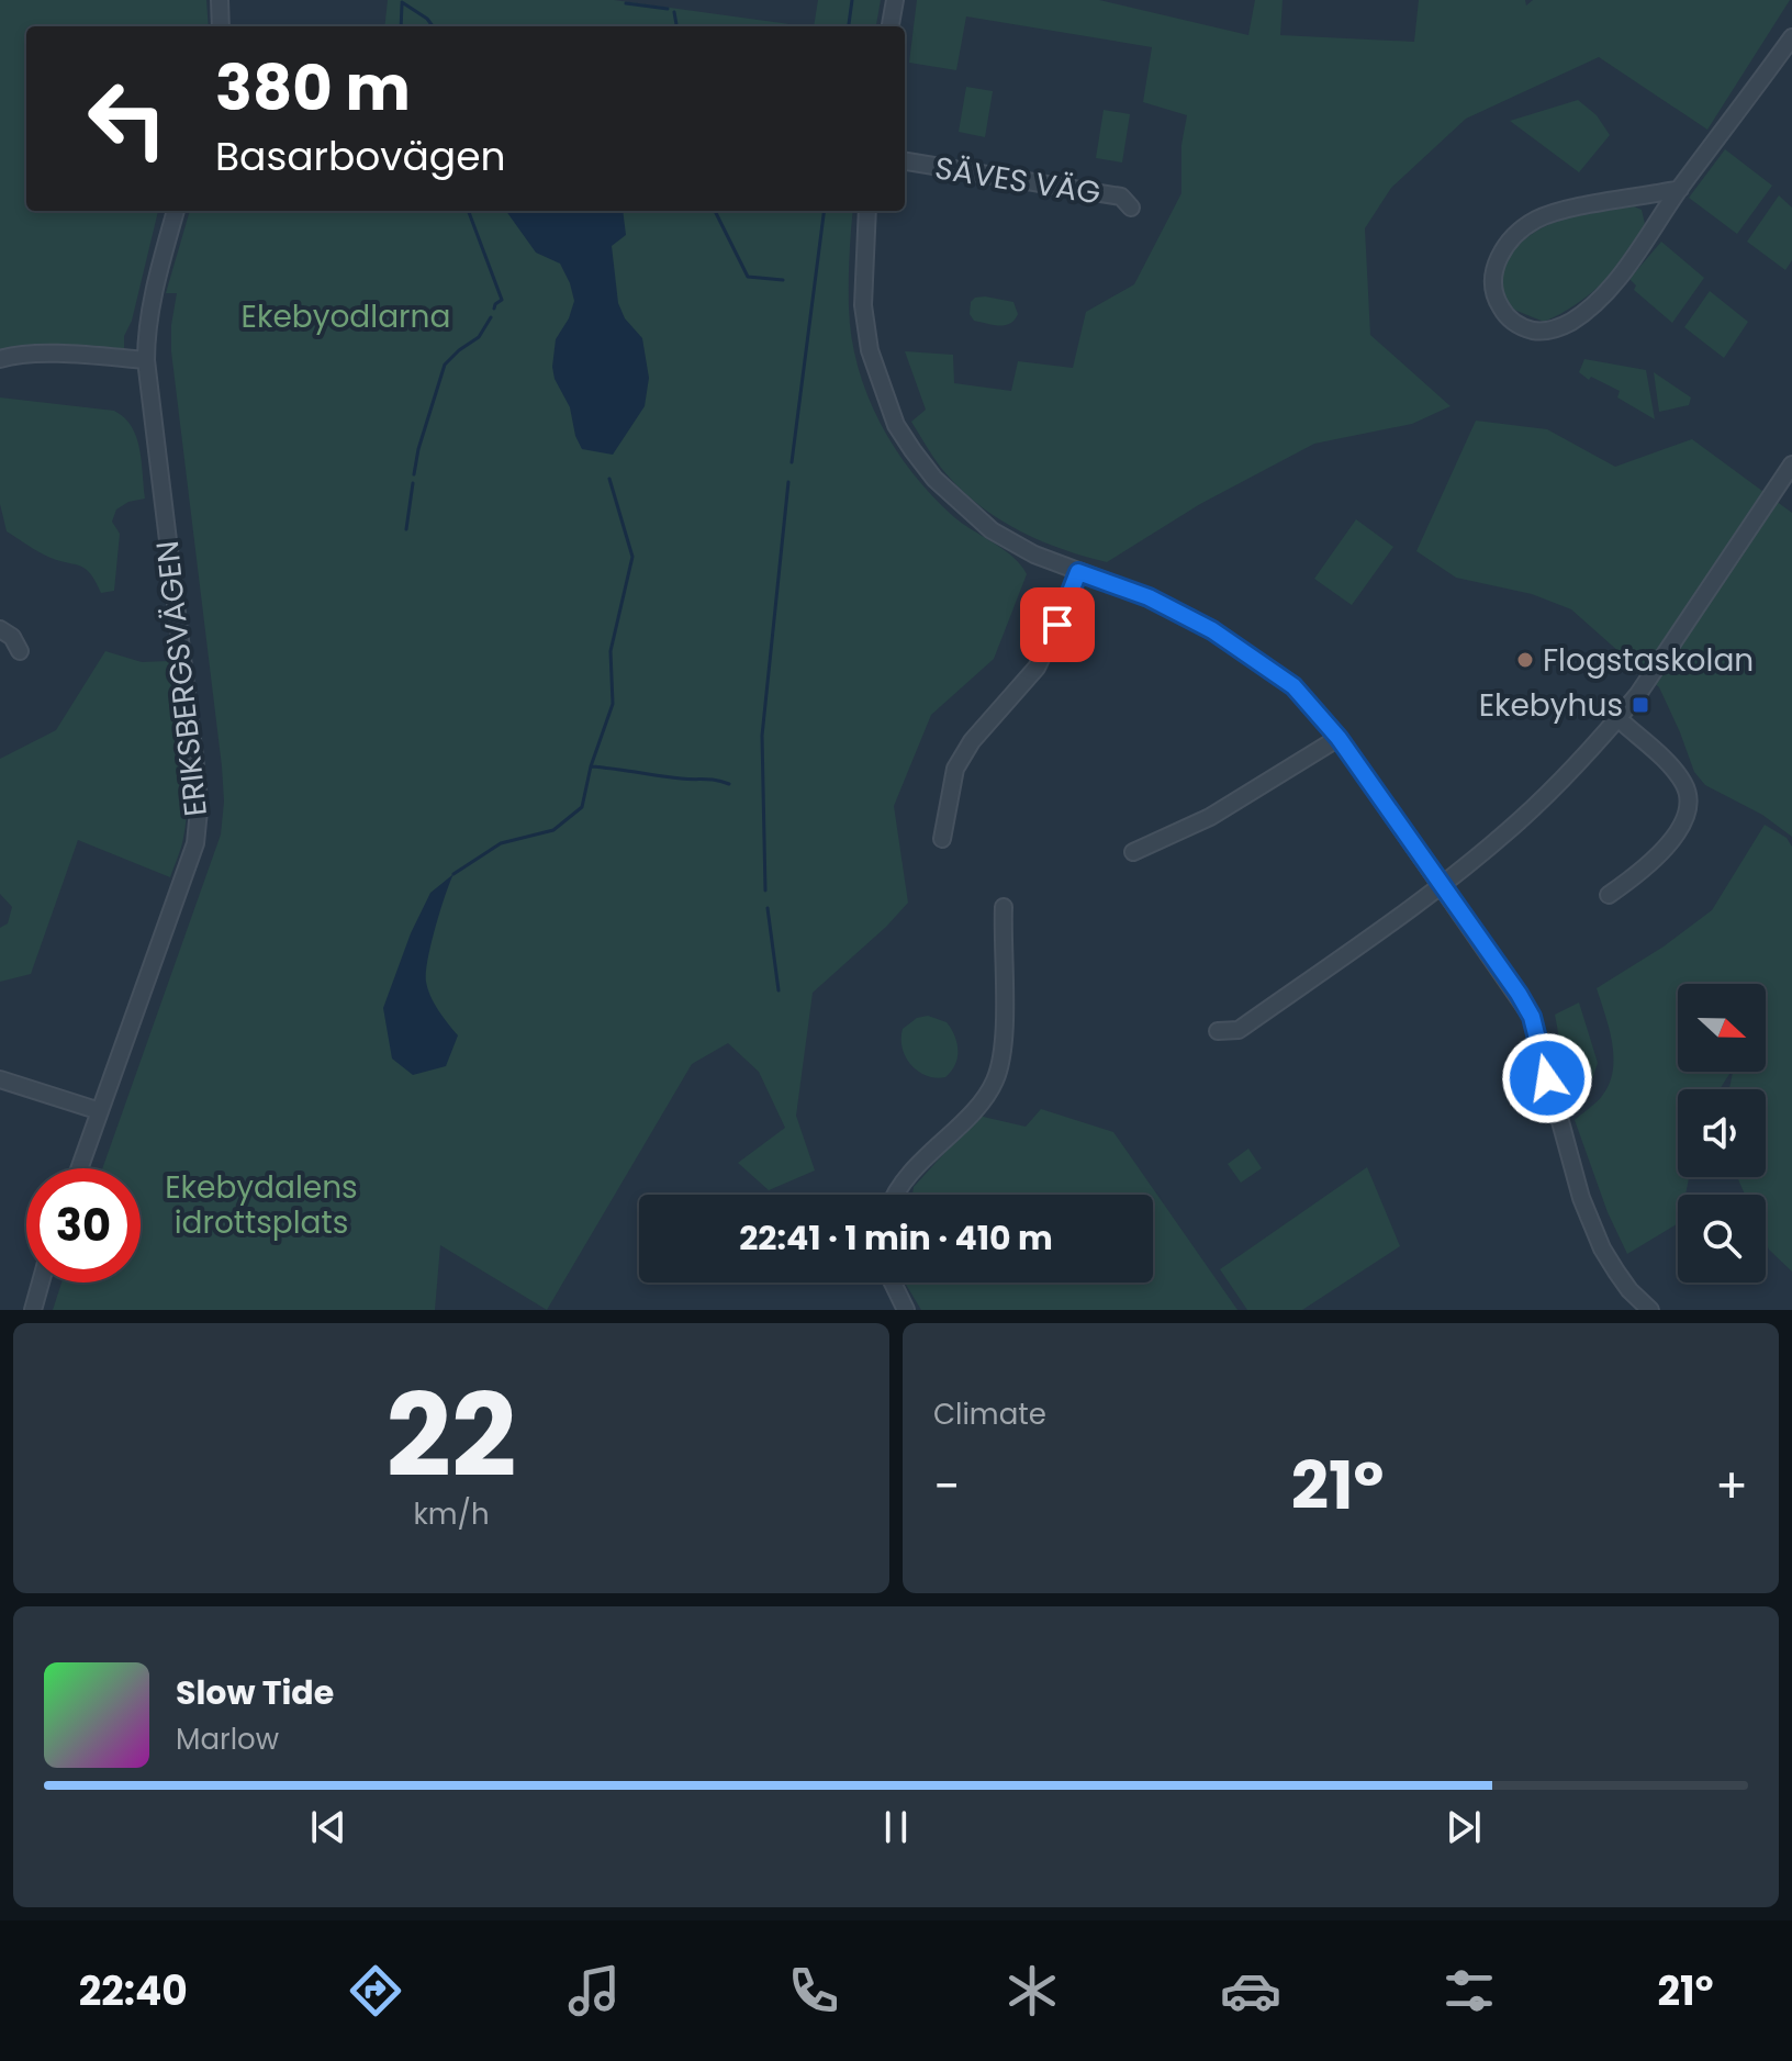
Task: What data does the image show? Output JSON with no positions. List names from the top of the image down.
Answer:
{
  "streets": {
    "street": ["SÄVES VÄG", "ERIKSBERGSVÄGEN"]
  },
  "parks": ["Ekebyodlarna", "Ekebydalens idrottsplats"],
  "places": {
    "other": ["Flogstaskolan"],
    "transit": ["Ekebyhus"]
  },
  "north": "right",
  "page": {
    "turn": ["380 m", "Basarbovägen"],
    "limit": "30",
    "trip": "22:41 · 1 min · 410 m",
    "tile": [
      ["22", "km/h"],
      "Climate"
    ],
    "heat": ["−", "21°", "+"],
    "song": ["Slow Tide", "Marlow"],
    "tabs": ["22:40", "21°"]
  }
}
